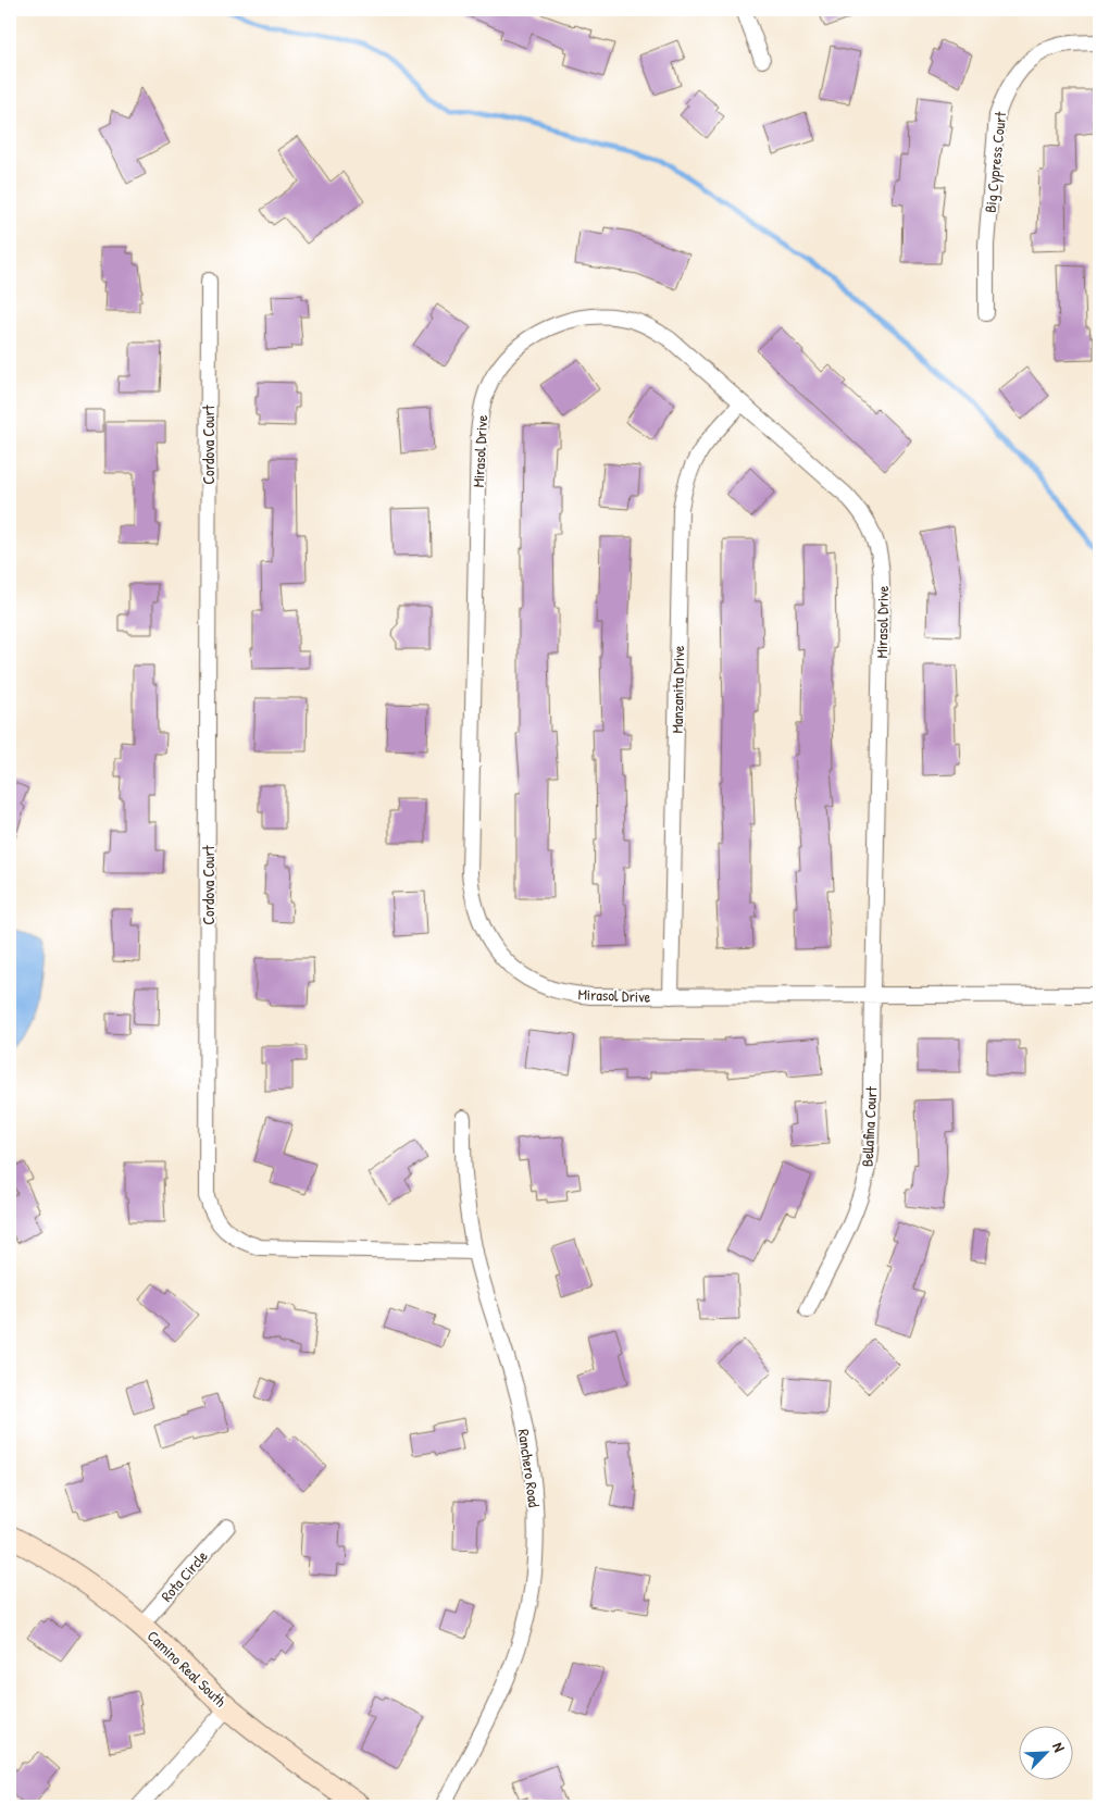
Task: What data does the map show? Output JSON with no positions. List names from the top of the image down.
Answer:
{
  "streets": {
    "street": [
      "Big Cypress Court",
      "Cordova Court",
      "Mirasol Drive",
      "Manzanita Drive",
      "Bellafina Court",
      "Ranchero Road",
      "Rota Circle",
      "Camino Real South"
    ]
  },
  "crossings": [
    ["Cordova Court", "Ranchero Road"],
    ["Mirasol Drive", "Manzanita Drive"],
    ["Mirasol Drive", "Bellafina Court"],
    ["Rota Circle", "Camino Real South"]
  ],
  "north": "top right"
}
